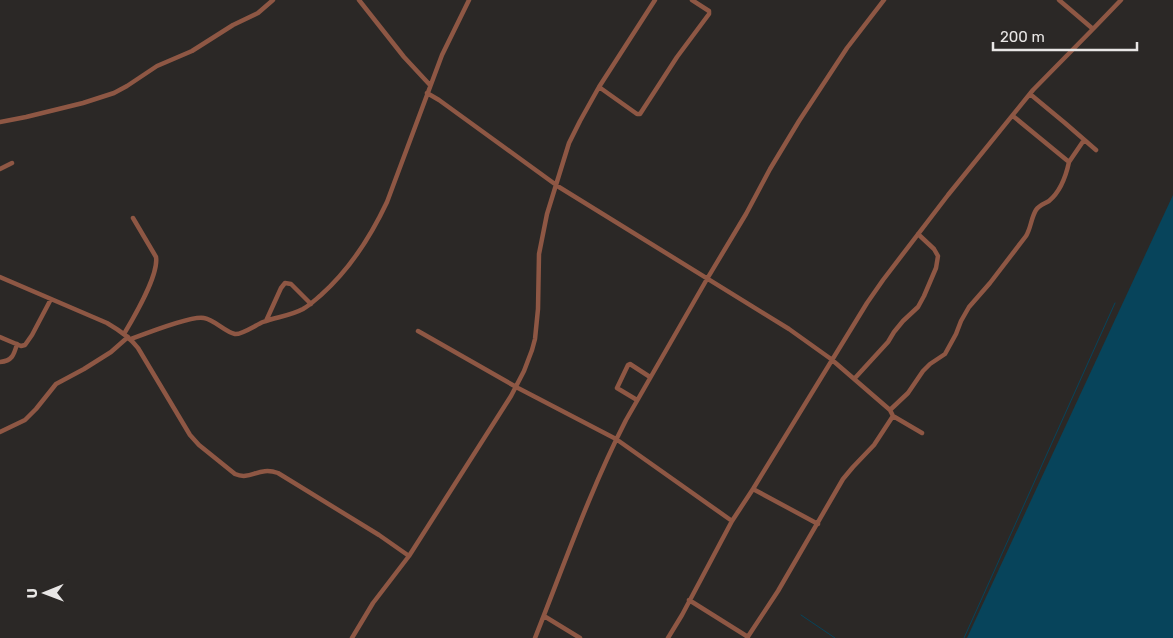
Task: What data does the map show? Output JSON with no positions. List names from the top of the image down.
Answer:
{
  "scale_bar": "200 m",
  "north": "left"
}
